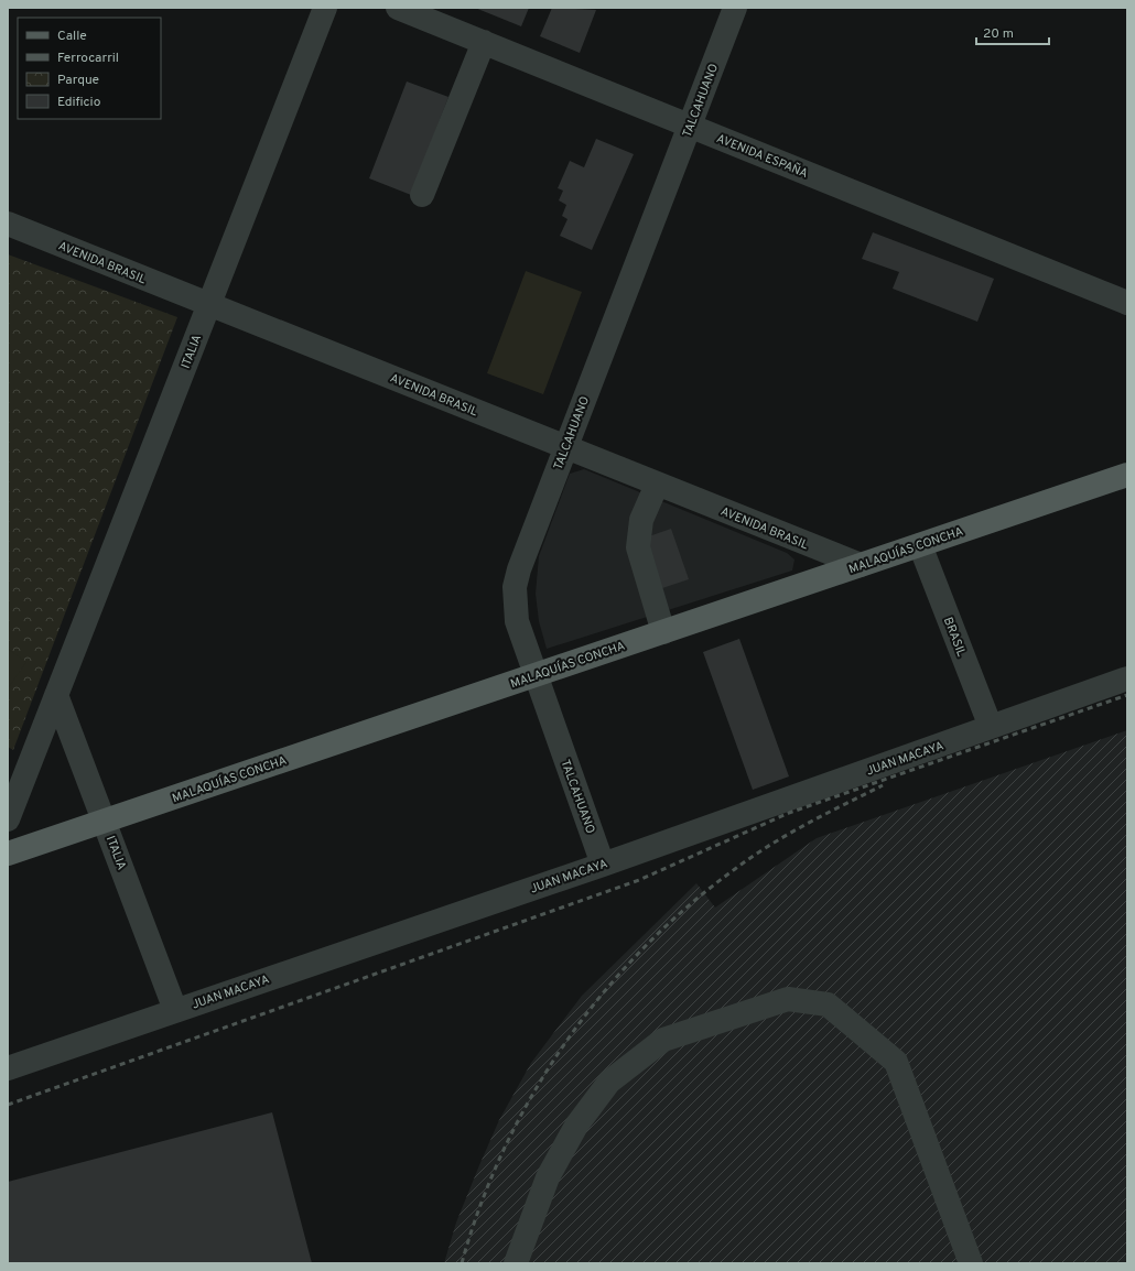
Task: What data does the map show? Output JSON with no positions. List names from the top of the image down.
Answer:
{
  "streets": {
    "main road": ["MALAQUÍAS CONCHA"],
    "street": [
      "TALCAHUANO",
      "AVENIDA ESPAÑA",
      "AVENIDA BRASIL",
      "ITALIA",
      "BRASIL",
      "JUAN MACAYA"
    ]
  },
  "crossings": [
    ["TALCAHUANO", "AVENIDA ESPAÑA"],
    ["TALCAHUANO", "AVENIDA BRASIL"],
    ["TALCAHUANO", "MALAQUÍAS CONCHA"],
    ["TALCAHUANO", "JUAN MACAYA"],
    ["AVENIDA BRASIL", "ITALIA"],
    ["AVENIDA BRASIL", "MALAQUÍAS CONCHA"],
    ["ITALIA", "MALAQUÍAS CONCHA"],
    ["ITALIA", "JUAN MACAYA"],
    ["MALAQUÍAS CONCHA", "BRASIL"],
    ["BRASIL", "JUAN MACAYA"]
  ],
  "legend": [
    "Calle",
    "Ferrocarril",
    "Parque",
    "Edificio"
  ],
  "scale_bar": "20 m"
}
